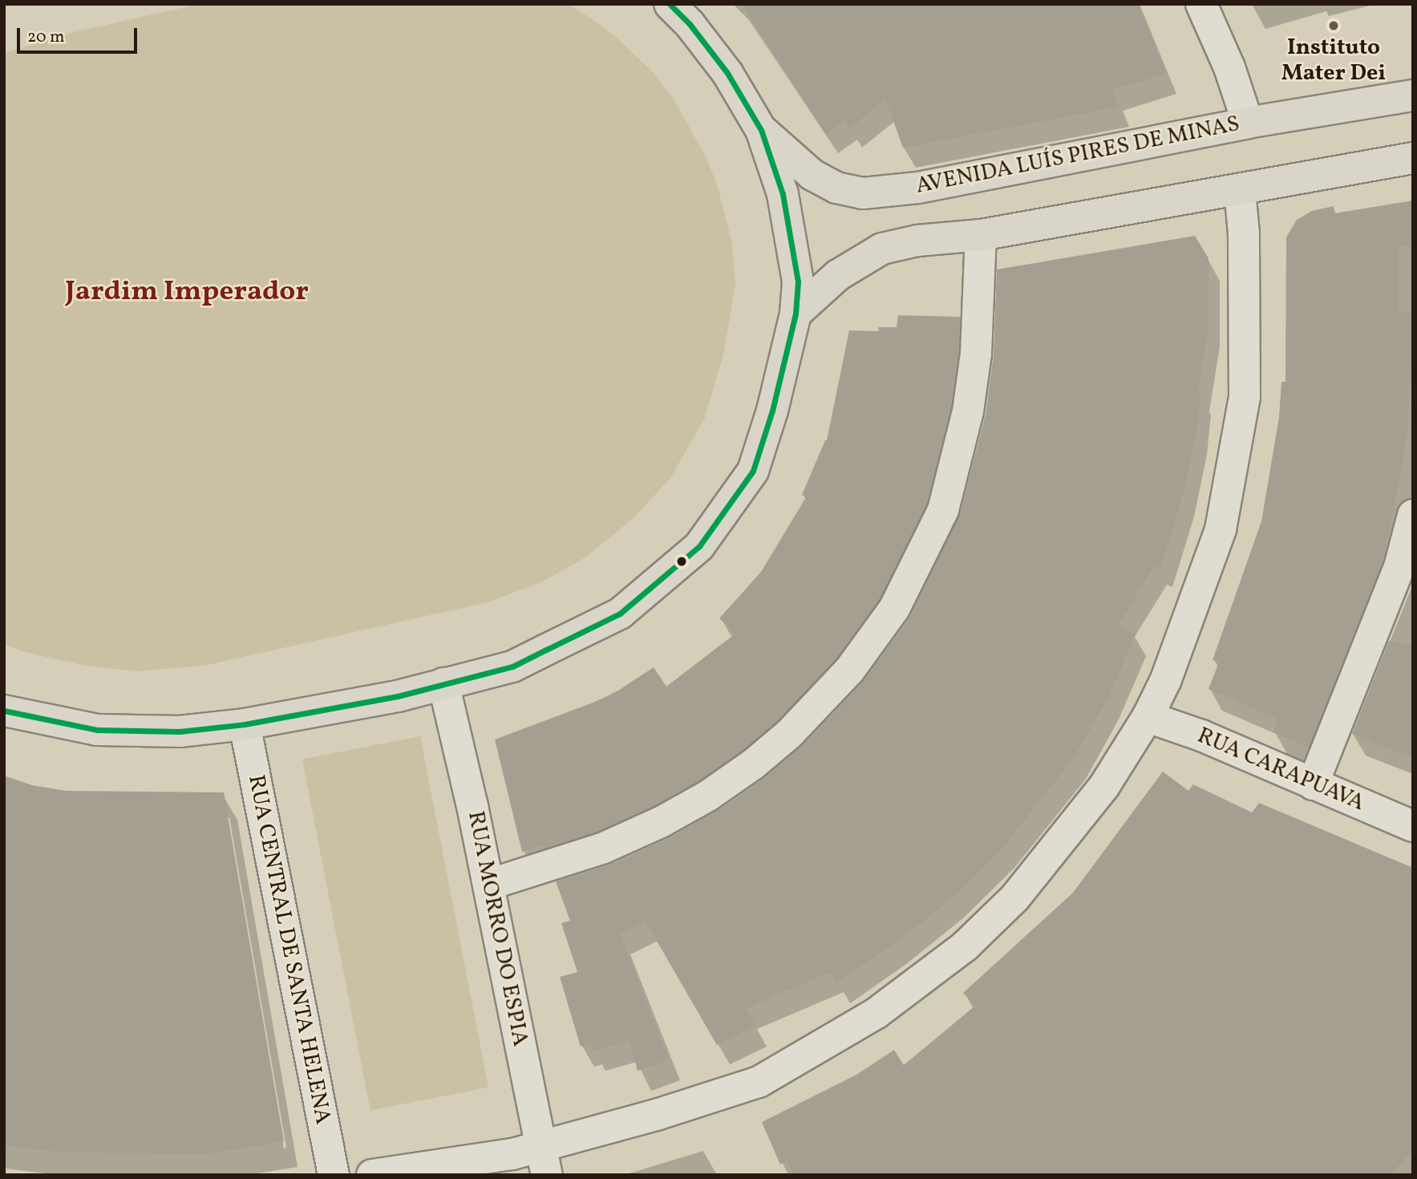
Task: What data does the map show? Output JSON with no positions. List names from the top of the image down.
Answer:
{
  "streets": {
    "main road": ["AVENIDA LUÍS PIRES DE MINAS"],
    "street": ["RUA CARAPUAVA", "RUA MORRO DO ESPIA", "RUA CENTRAL DE SANTA HELENA"]
  },
  "districts": ["Jardim Imperador"],
  "places": ["Instituto Mater Dei"],
  "scale_bar": "20 m"
}
